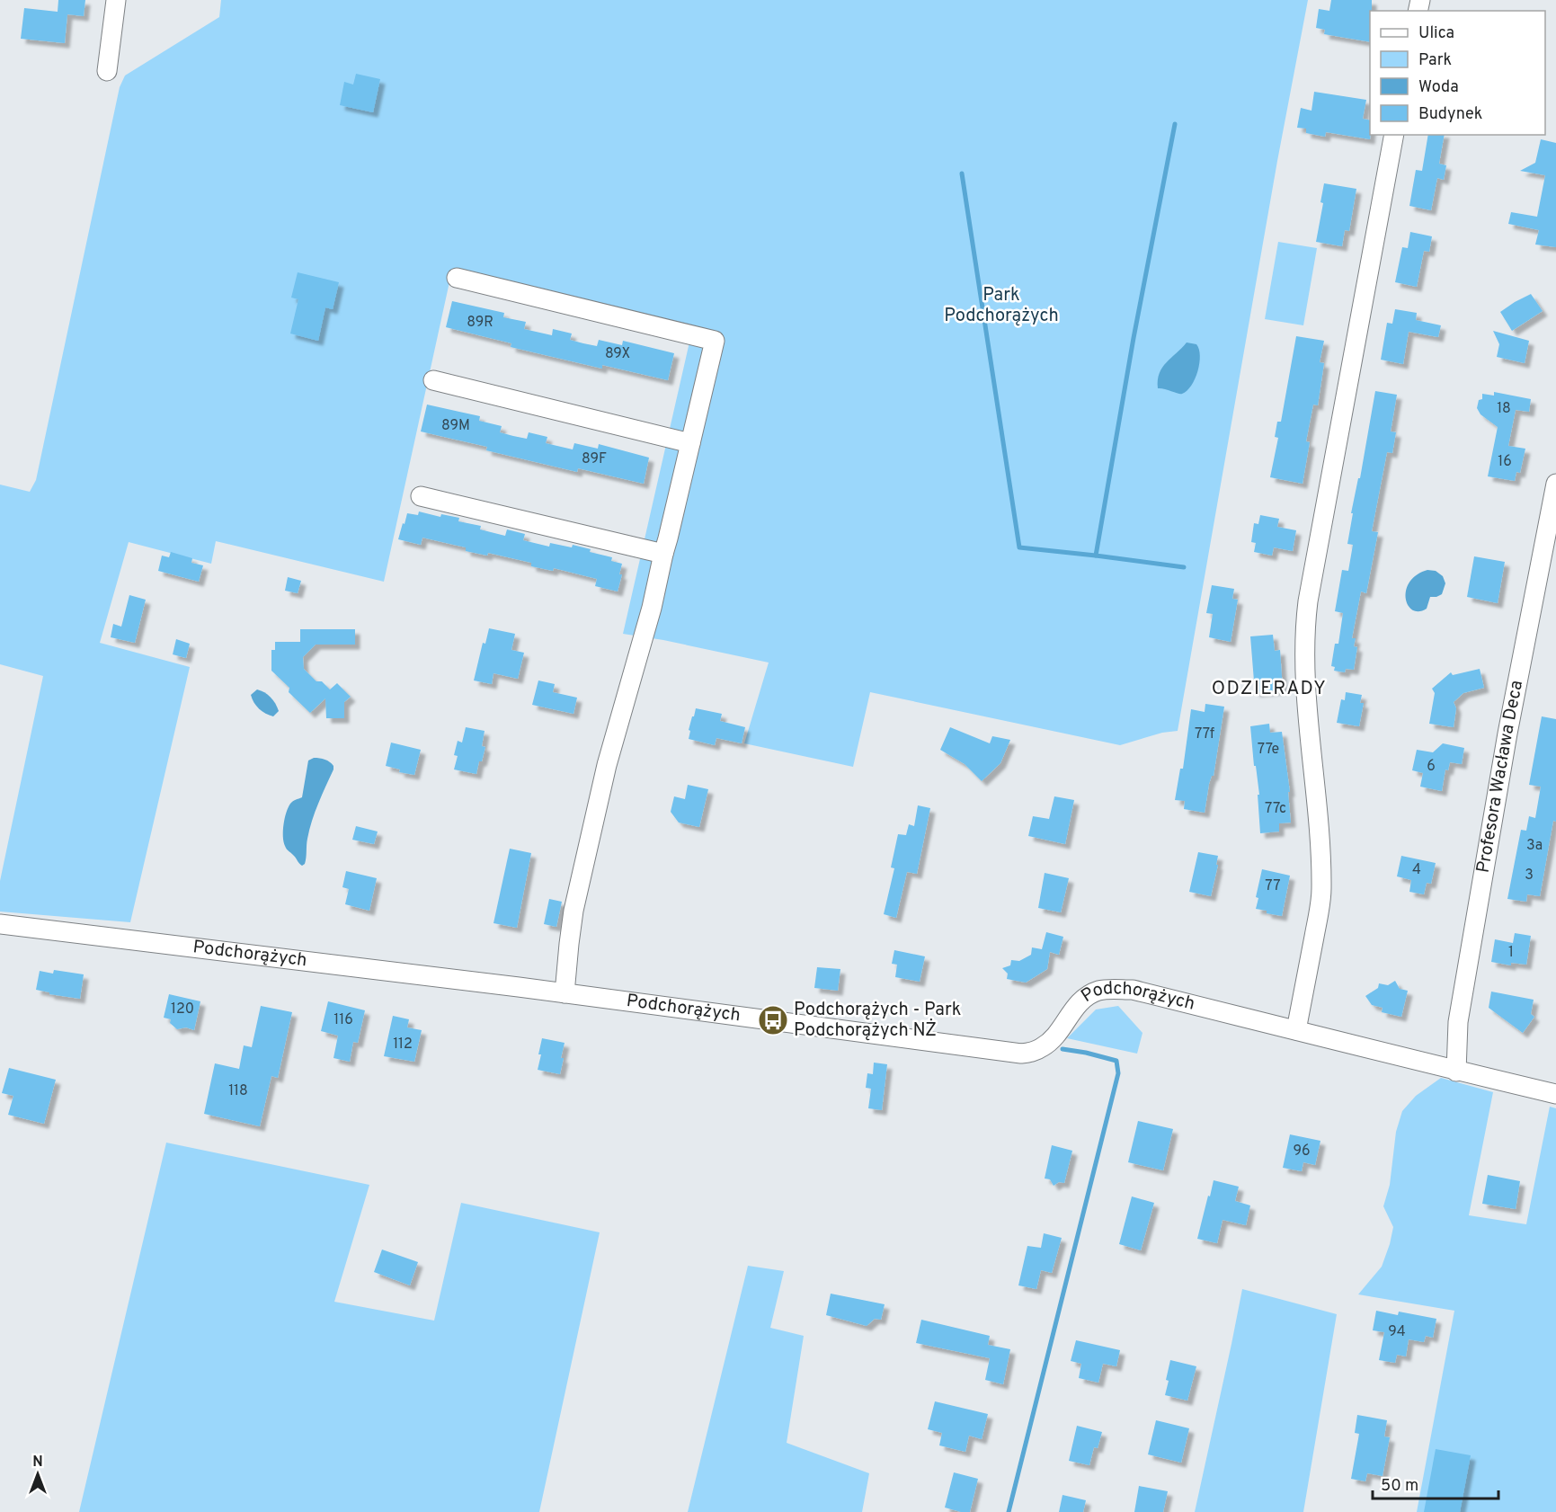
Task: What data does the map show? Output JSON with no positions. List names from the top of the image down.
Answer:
{
  "streets": {
    "street": ["Profesora Wacława Deca", "Podchorążych"]
  },
  "crossings": [
    ["Profesora Wacława Deca", "Podchorążych"]
  ],
  "districts": ["ODZIERADY"],
  "parks": ["Park Podchorążych"],
  "places": {
    "bus stop": ["Podchorążych - Park Podchorążych NŻ"]
  },
  "house_numbers": [
    "89R",
    "89X",
    "18",
    "89M",
    "89F",
    "16",
    "77f",
    "77e",
    "6",
    "77c",
    "3a",
    "4",
    "3",
    "77",
    "1",
    "120",
    "116",
    "112",
    "118",
    "96",
    "94"
  ],
  "legend": [
    "Ulica",
    "Park",
    "Woda",
    "Budynek"
  ],
  "scale_bar": "50 m",
  "north": "top"
}
